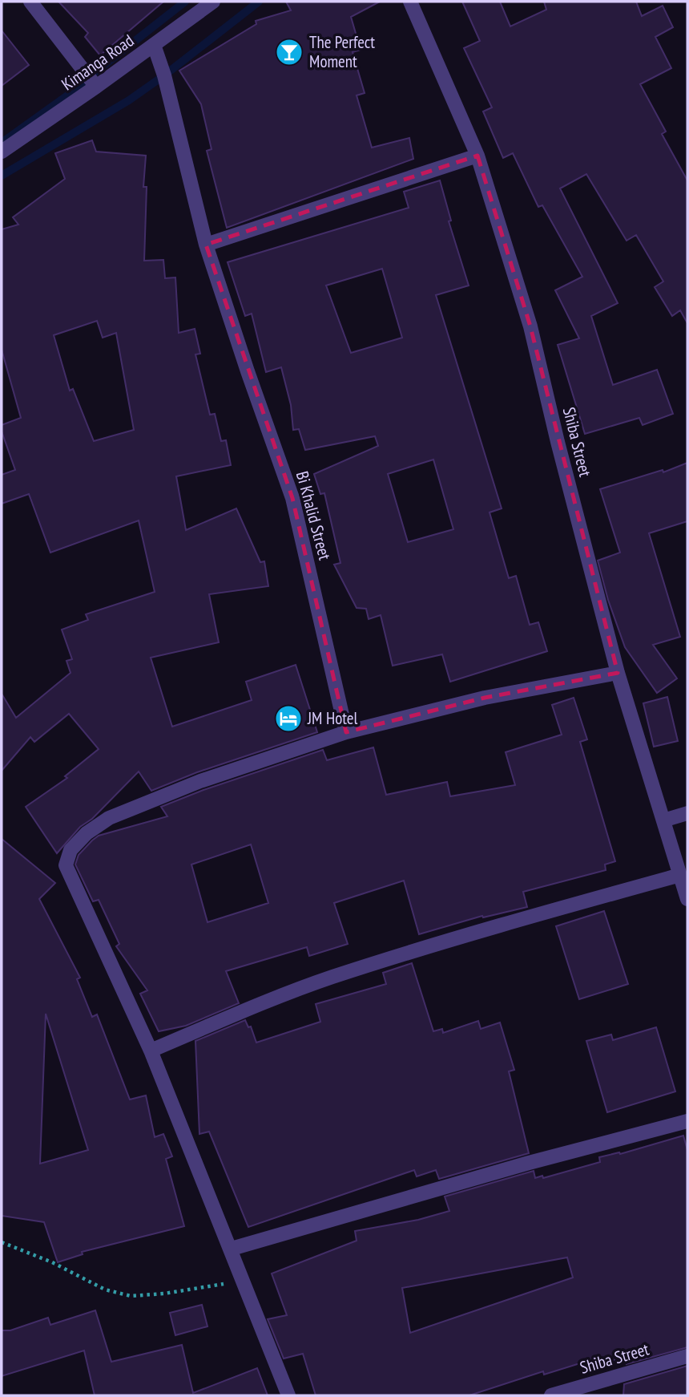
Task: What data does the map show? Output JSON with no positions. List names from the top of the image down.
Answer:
{
  "streets": {
    "street": ["Kimanga Road", "Shiba Street", "Bi Khalid Street"]
  },
  "crossings": [
    ["Kimanga Road", "Bi Khalid Street"]
  ],
  "places": {
    "bar": ["The Perfect Moment"],
    "hotel": ["JM Hotel"]
  }
}
